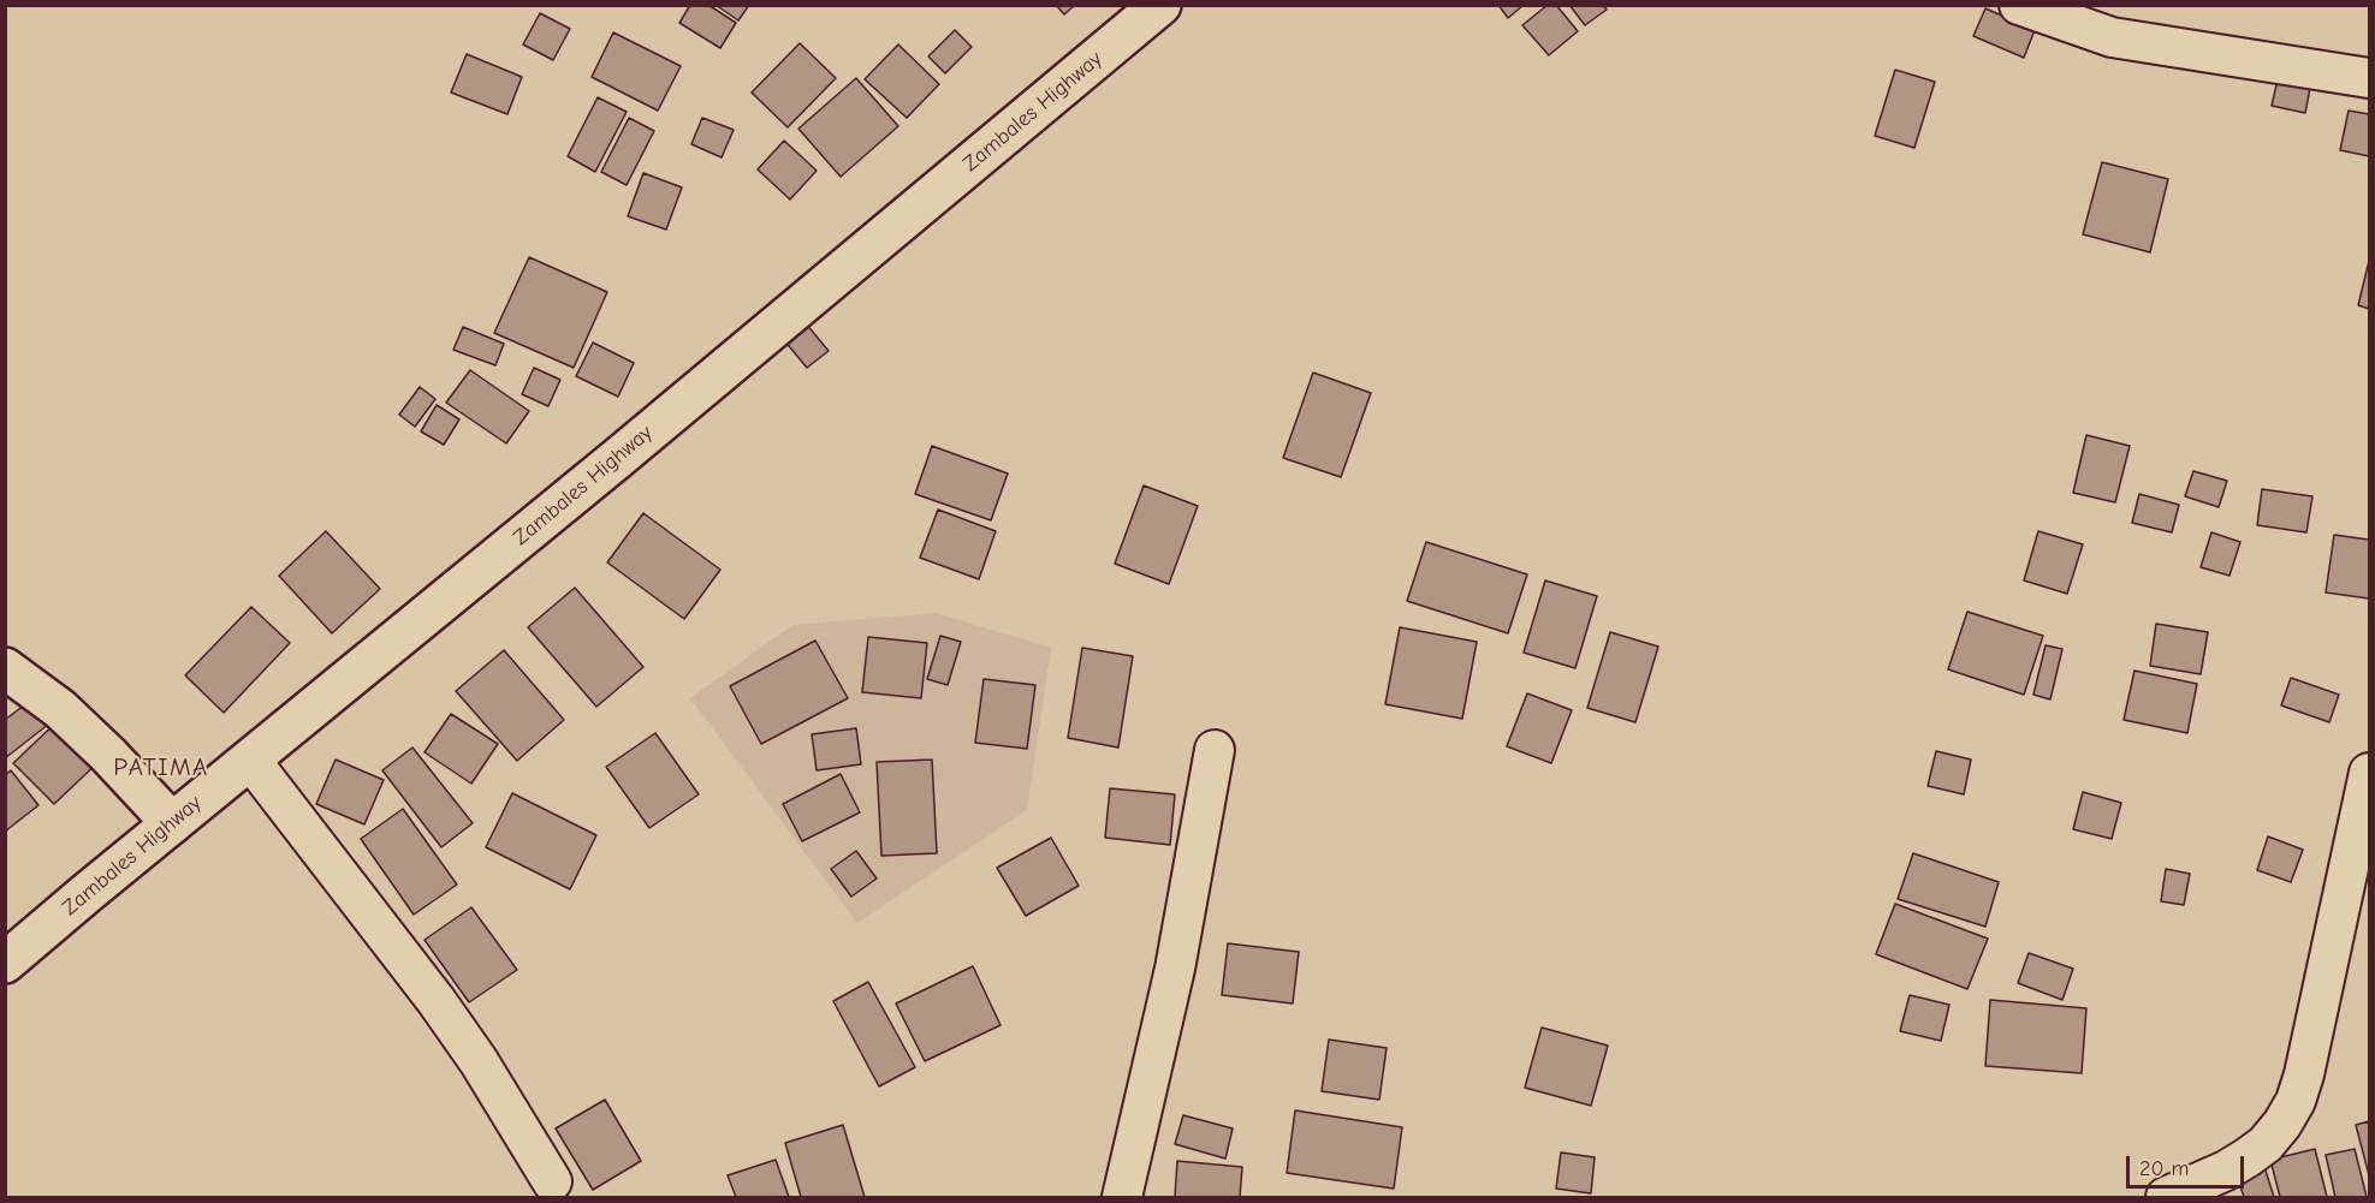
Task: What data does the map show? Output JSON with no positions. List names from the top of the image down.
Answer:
{
  "streets": {
    "main road": ["Zambales Highway"]
  },
  "districts": ["PATIMA"],
  "scale_bar": "20 m"
}
